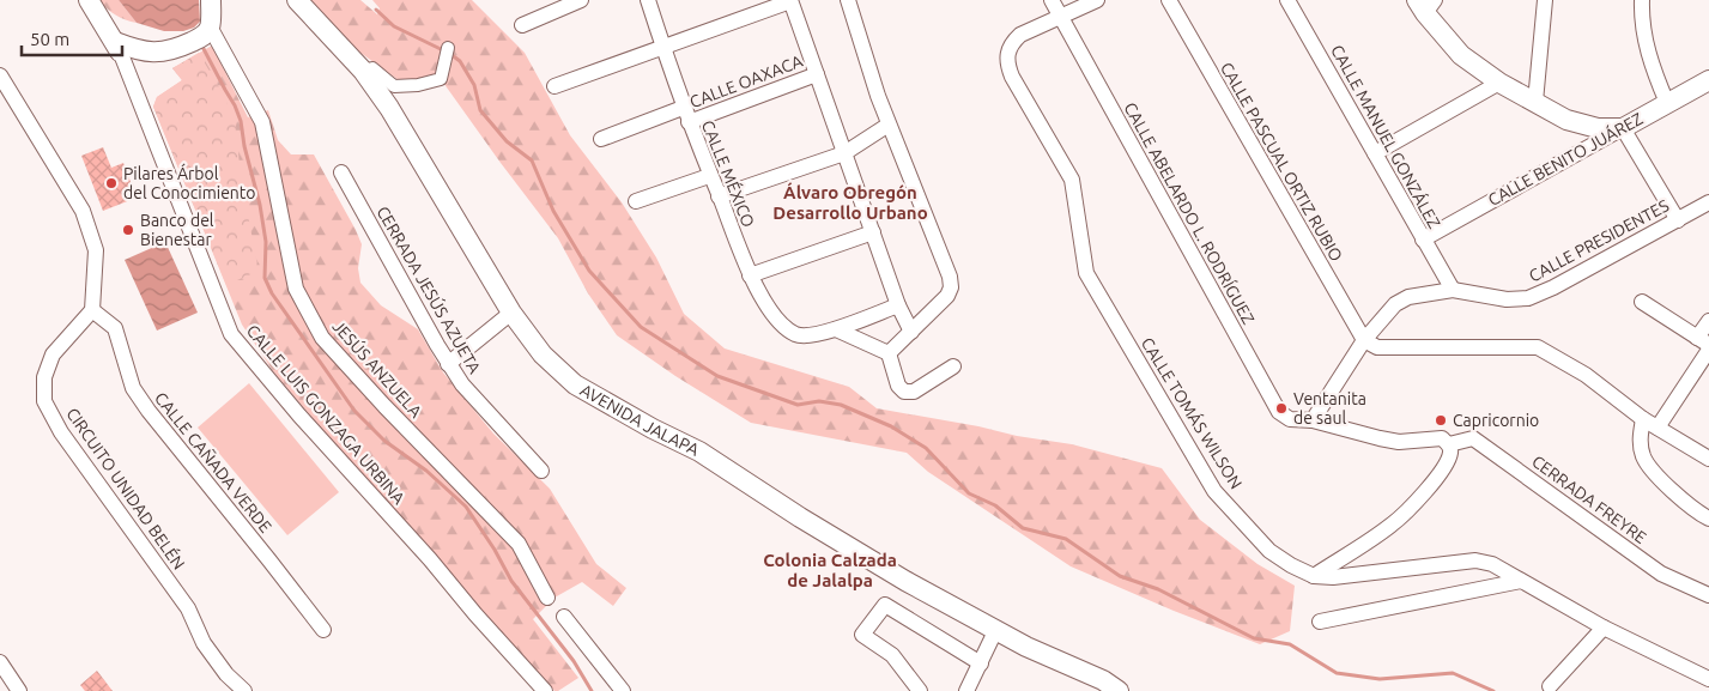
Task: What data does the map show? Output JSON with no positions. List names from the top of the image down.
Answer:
{
  "streets": {
    "street": [
      "CALLE OAXACA",
      "CALLE MANUEL GONZÁLEZ",
      "CALLE BENITO JUÁREZ",
      "CALLE PASCUAL ORTIZ RUBIO",
      "CALLE MÉXICO",
      "CALLE ABELARDO L. RODRÍGUEZ",
      "CALLE PRESIDENTES",
      "CERRADA JESÚS AZUETA",
      "JESÚS ANZUELA",
      "CALLE TOMÁS WILSON",
      "CALLE LUIS GONZAGA URBINA",
      "AVENIDA JALAPA",
      "CALLE CAÑADA VERDE",
      "CIRCUITO UNIDAD BELÉN",
      "CERRADA FREYRE"
    ]
  },
  "crossings": [
    ["CALLE OAXACA", "CALLE MÉXICO"],
    ["CALLE MANUEL GONZÁLEZ", "CALLE BENITO JUÁREZ"],
    ["CALLE MANUEL GONZÁLEZ", "CALLE PRESIDENTES"],
    ["CALLE PASCUAL ORTIZ RUBIO", "CALLE PRESIDENTES"],
    ["CALLE ABELARDO L. RODRÍGUEZ", "CALLE PRESIDENTES"],
    ["CALLE ABELARDO L. RODRÍGUEZ", "CALLE TOMÁS WILSON"],
    ["CALLE ABELARDO L. RODRÍGUEZ", "CERRADA FREYRE"],
    ["CALLE CAÑADA VERDE", "CIRCUITO UNIDAD BELÉN"]
  ],
  "districts": ["Álvaro Obregón Desarrollo Urbano", "Colonia Calzada de Jalalpa"],
  "places": [
    "Pilares Árbol del Conocimiento",
    "Banco del Bienestar",
    "Ventanita de saul",
    "Capricornio"
  ],
  "scale_bar": "50 m"
}
